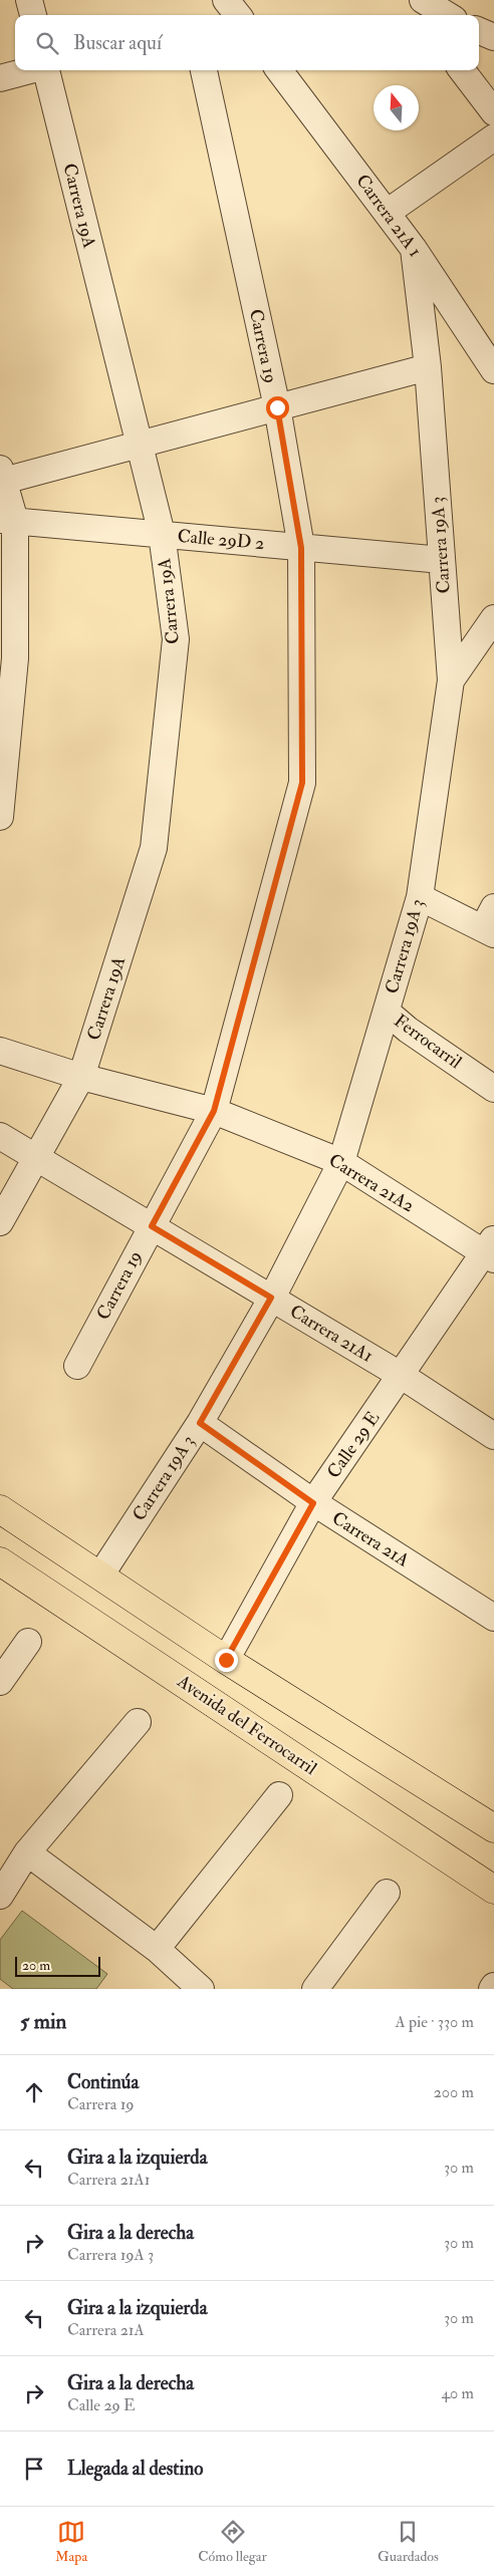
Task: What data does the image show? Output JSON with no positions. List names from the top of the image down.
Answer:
{
  "streets": {
    "main road": ["Avenida del Ferrocarril"],
    "street": [
      "Carrera 19A",
      "Carrera 21A 1",
      "Carrera 19",
      "Calle 29D 2",
      "Carrera 19A 3",
      "Ferrocarril",
      "Carrera 21A2",
      "Carrera 21A1",
      "Calle 29 E",
      "Carrera 21A"
    ]
  },
  "crossings": [
    ["Carrera 19A", "Calle 29D 2"],
    ["Carrera 19A", "Carrera 21A2"],
    ["Carrera 19A", "Carrera 21A1"],
    ["Carrera 21A 1", "Carrera 19A 3"],
    ["Carrera 19", "Calle 29D 2"],
    ["Carrera 19", "Carrera 21A2"],
    ["Carrera 19", "Carrera 21A1"],
    ["Calle 29D 2", "Carrera 19A 3"],
    ["Carrera 19A 3", "Ferrocarril"],
    ["Carrera 19A 3", "Carrera 21A2"],
    ["Carrera 19A 3", "Carrera 21A1"],
    ["Carrera 19A 3", "Carrera 21A"],
    ["Carrera 21A2", "Calle 29 E"],
    ["Carrera 21A1", "Calle 29 E"],
    ["Calle 29 E", "Carrera 21A"]
  ],
  "scale_bar": "20 m",
  "north": "top",
  "page": {
    "search": "Buscar aquí",
    "scale": "20 m",
    "heading": ["5 min", "A pie · 330 m"],
    "list": [
      ["Continúa", "Carrera 19", "200 m"],
      ["Gira a la izquierda", "Carrera 21A1", "30 m"],
      ["Gira a la derecha", "Carrera 19A 3", "30 m"],
      ["Gira a la izquierda", "Carrera 21A", "30 m"],
      ["Gira a la derecha", "Calle 29 E", "40 m"],
      "Llegada al destino"
    ],
    "nav": ["Mapa", "Cómo llegar", "Guardados"]
  }
}
